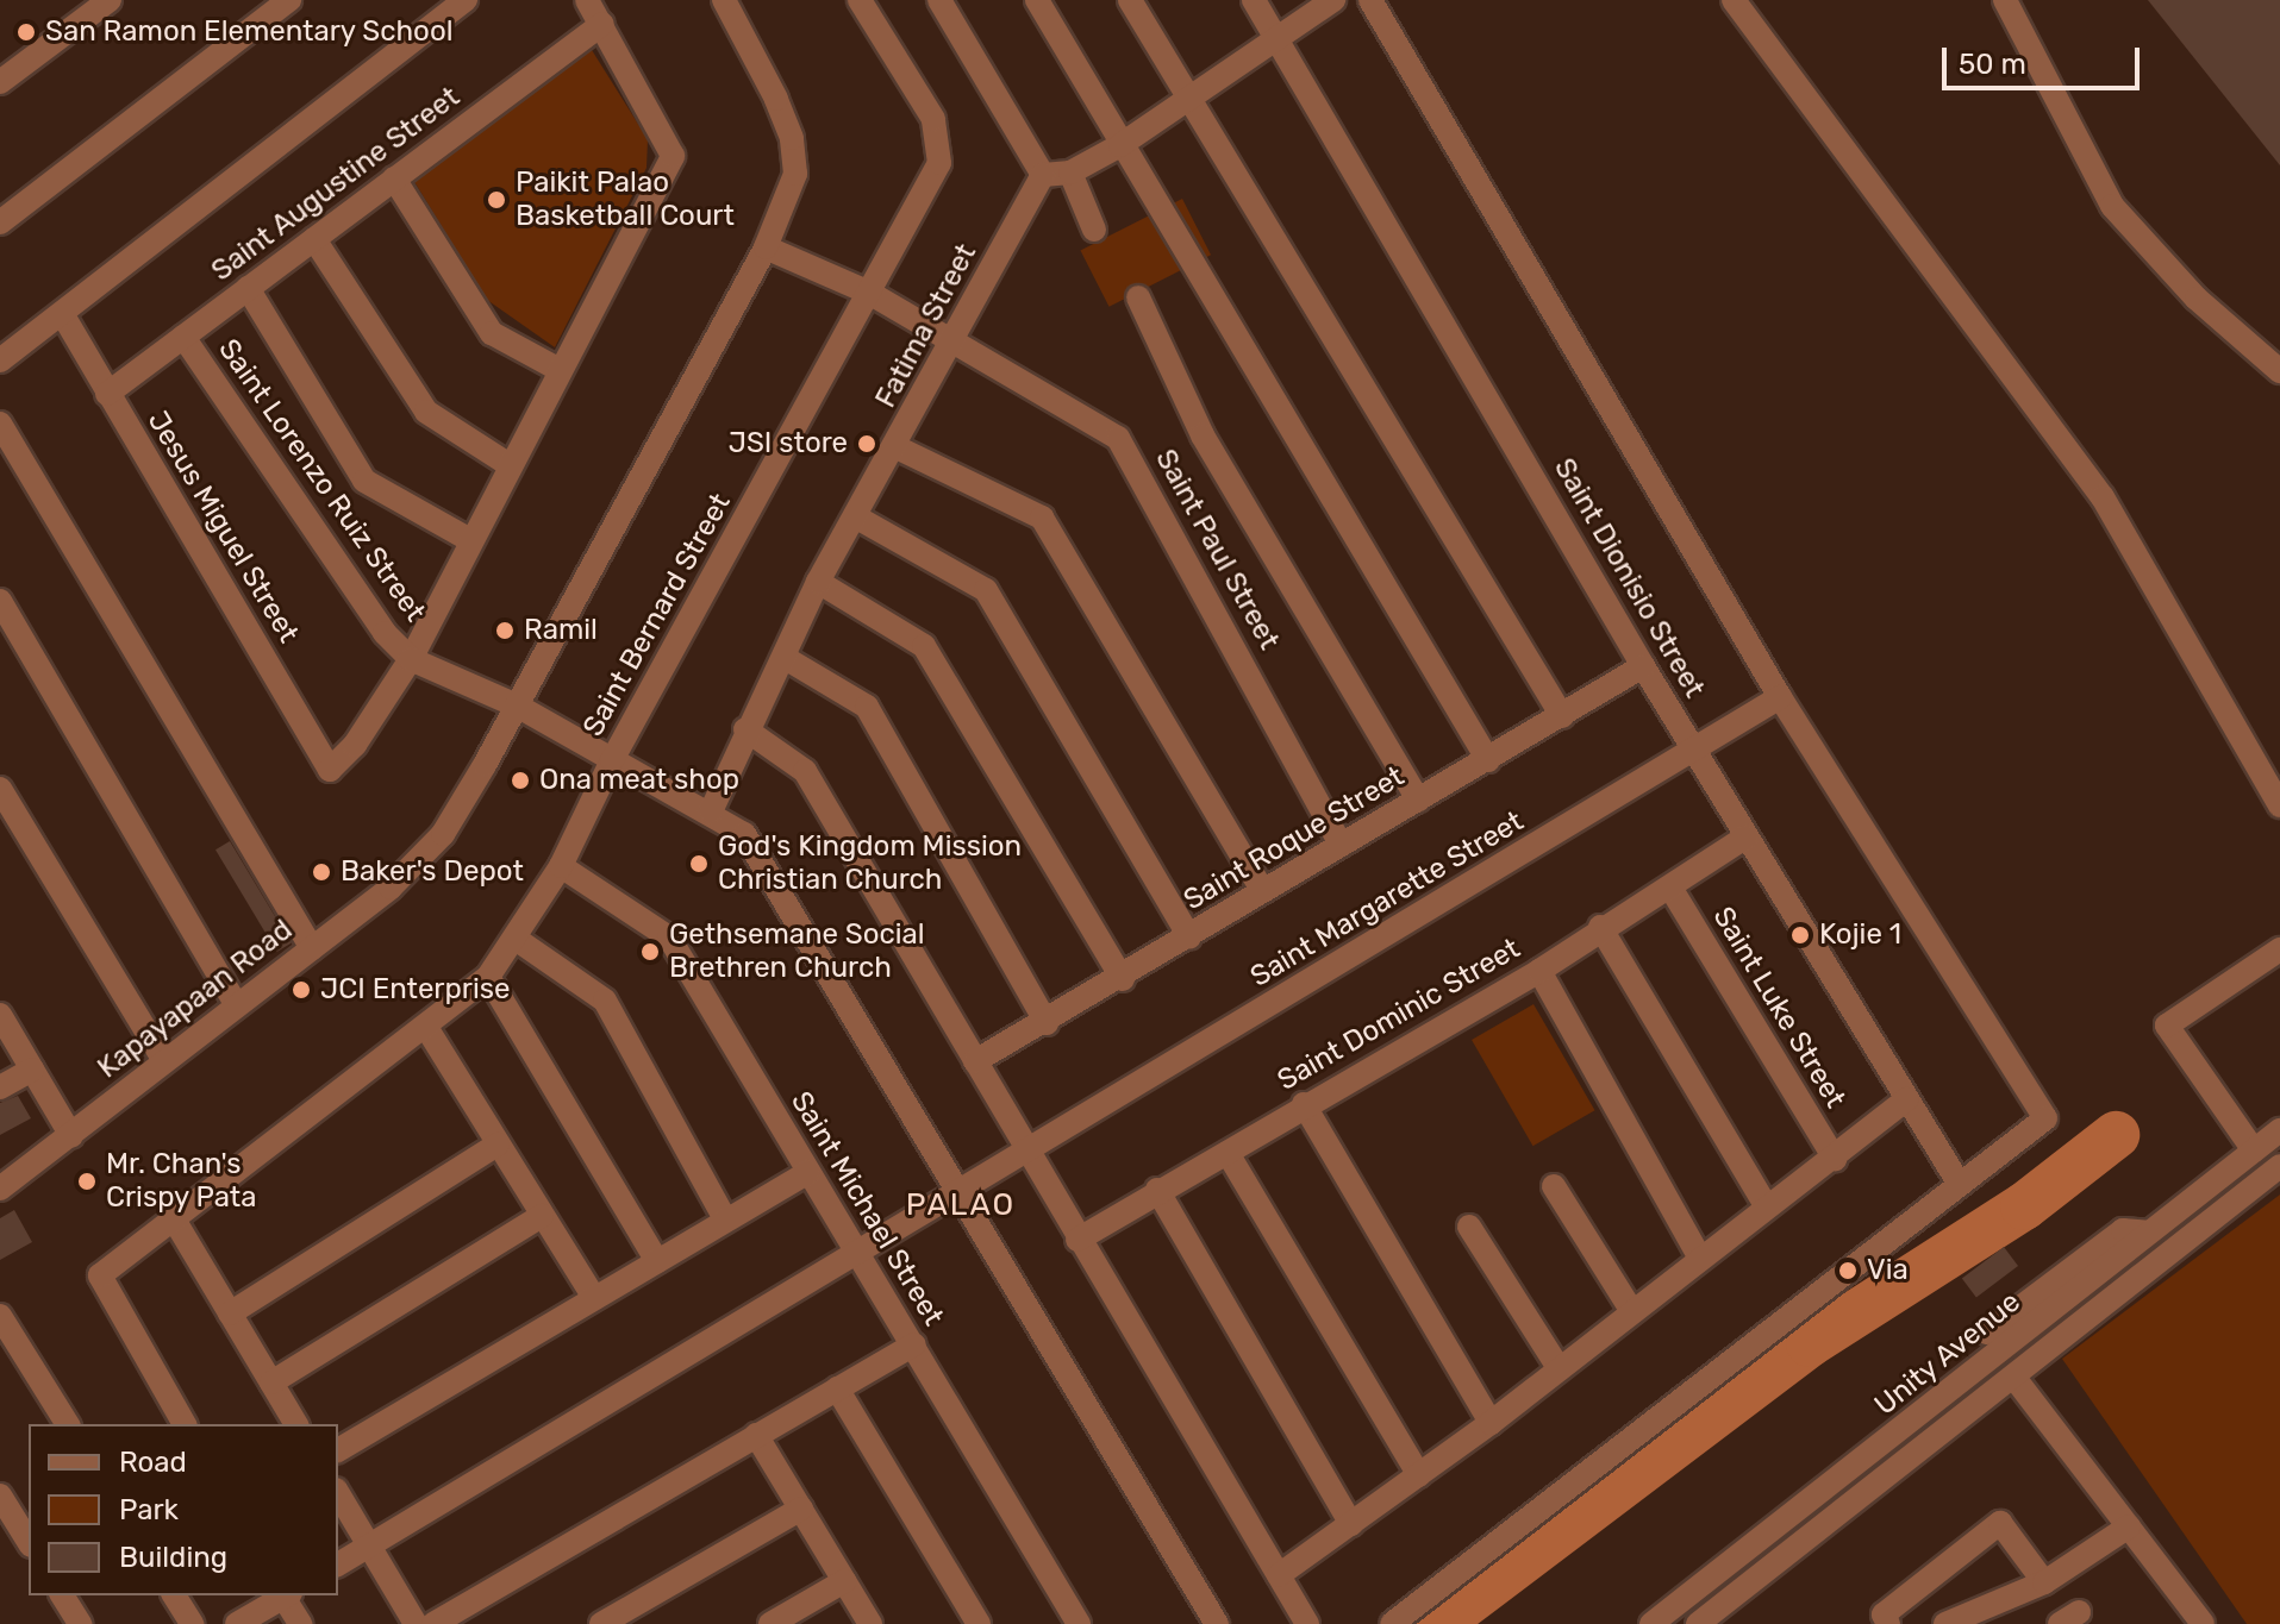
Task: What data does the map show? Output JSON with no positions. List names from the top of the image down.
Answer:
{
  "streets": {
    "street": [
      "Saint Augustine Street",
      "Fatima Street",
      "Saint Lorenzo Ruiz Street",
      "Jesus Miguel Street",
      "Saint Paul Street",
      "Saint Dionisio Street",
      "Saint Bernard Street",
      "Saint Roque Street",
      "Saint Margarette Street",
      "Kapayapaan Road",
      "Saint Luke Street",
      "Saint Dominic Street",
      "Saint Michael Street",
      "Unity Avenue"
    ]
  },
  "crossings": [
    ["Saint Augustine Street", "Saint Lorenzo Ruiz Street"],
    ["Saint Augustine Street", "Jesus Miguel Street"],
    ["Fatima Street", "Saint Paul Street"],
    ["Saint Lorenzo Ruiz Street", "Jesus Miguel Street"],
    ["Saint Paul Street", "Saint Bernard Street"],
    ["Saint Paul Street", "Saint Roque Street"],
    ["Saint Paul Street", "Kapayapaan Road"],
    ["Saint Dionisio Street", "Saint Roque Street"],
    ["Saint Dionisio Street", "Saint Margarette Street"],
    ["Saint Dionisio Street", "Saint Dominic Street"],
    ["Saint Bernard Street", "Saint Michael Street"],
    ["Saint Margarette Street", "Saint Michael Street"],
    ["Saint Luke Street", "Saint Dominic Street"]
  ],
  "districts": ["PALAO"],
  "places": [
    "San Ramon Elementary School",
    "Paikit Palao Basketball Court",
    "JSI store",
    "Ramil",
    "Ona meat shop",
    "God's Kingdom Mission Christian Church",
    "Baker's Depot",
    "Kojie 1",
    "Gethsemane Social Brethren Church",
    "JCI Enterprise",
    "Mr. Chan's Crispy Pata",
    "Via"
  ],
  "legend": ["Road", "Park", "Building"],
  "scale_bar": "50 m"
}
